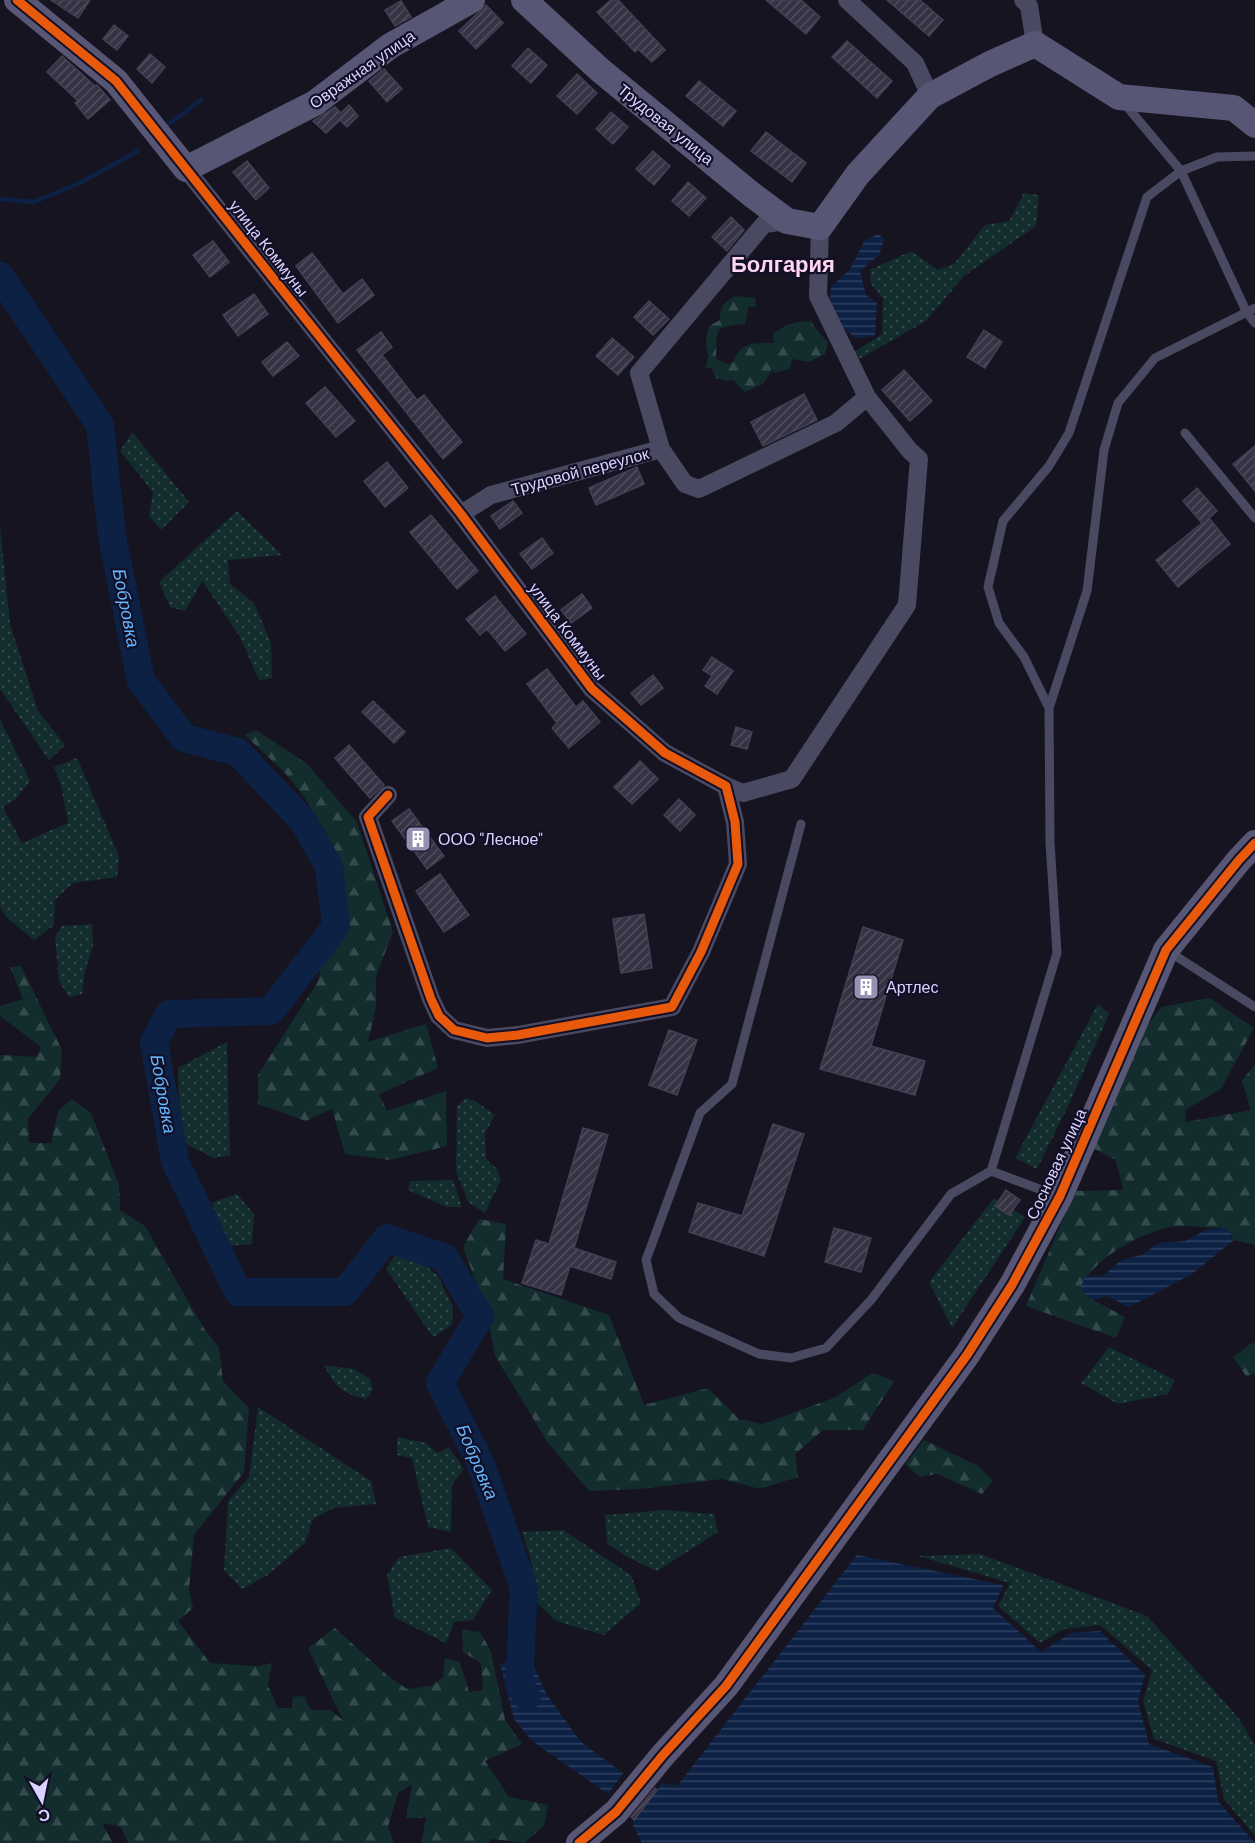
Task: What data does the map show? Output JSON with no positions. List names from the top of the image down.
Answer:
{
  "streets": {
    "street": [
      "Овражная улица",
      "Трудовая улица",
      "улица Коммуны",
      "Трудовой переулок",
      "Сосновая улица"
    ]
  },
  "crossings": [
    ["Овражная улица", "улица Коммуны"],
    ["Трудовая улица", "Трудовой переулок"],
    ["улица Коммуны", "Трудовой переулок"]
  ],
  "districts": ["Болгария"],
  "water": ["Бобровка"],
  "places": {
    "building": ["ООО \"Лесное\"", "Артлес"]
  },
  "north": "bottom"
}
